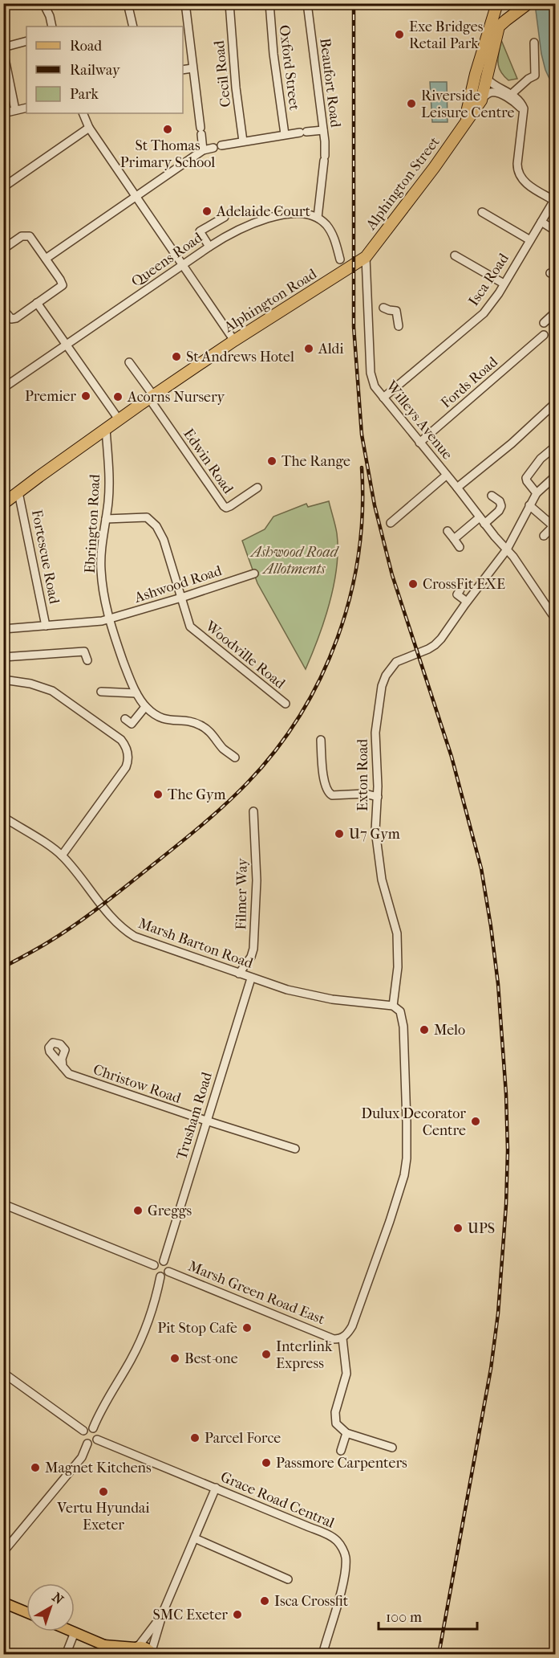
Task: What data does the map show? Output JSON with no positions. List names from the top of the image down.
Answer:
{
  "streets": {
    "highway": ["Alphington Street", "Alphington Road"],
    "street": [
      "Oxford Street",
      "Cecil Road",
      "Beaufort Road",
      "Queens Road",
      "Isca Road",
      "Fords Road",
      "Willeys Avenue",
      "Edwin Road",
      "Ebrington Road",
      "Fortescue Road",
      "Ashwood Road",
      "Woodville Road",
      "Exton Road",
      "Filmer Way",
      "Marsh Barton Road",
      "Christow Road",
      "Trusham Road",
      "Marsh Green Road East",
      "Grace Road Central"
    ]
  },
  "crossings": [
    ["Beaufort Road", "Queens Road"],
    ["Alphington Street", "Alphington Road"],
    ["Alphington Street", "Willeys Avenue"],
    ["Isca Road", "Willeys Avenue"],
    ["Alphington Road", "Willeys Avenue"],
    ["Alphington Road", "Edwin Road"],
    ["Alphington Road", "Ebrington Road"],
    ["Alphington Road", "Fortescue Road"],
    ["Fords Road", "Willeys Avenue"],
    ["Ebrington Road", "Ashwood Road"],
    ["Ebrington Road", "Woodville Road"],
    ["Fortescue Road", "Ashwood Road"],
    ["Ashwood Road", "Woodville Road"],
    ["Exton Road", "Marsh Barton Road"],
    ["Filmer Way", "Marsh Barton Road"],
    ["Marsh Barton Road", "Trusham Road"],
    ["Christow Road", "Trusham Road"],
    ["Trusham Road", "Marsh Green Road East"]
  ],
  "parks": ["Ashwood Road Allotments"],
  "places": [
    "Exe Bridges Retail Park",
    "Riverside Leisure Centre",
    "St Thomas Primary School",
    "Adelaide Court",
    "Aldi",
    "St Andrews Hotel",
    "Premier",
    "Acorns Nursery",
    "The Range",
    "CrossFit EXE",
    "The Gym",
    "U7 Gym",
    "Melo",
    "Dulux Decorator Centre",
    "Greggs",
    "UPS",
    "Pit Stop Cafe",
    "Interlink Express",
    "Best-one",
    "Parcel Force",
    "Passmore Carpenters",
    "Magnet Kitchens",
    "Vertu Hyundai Exeter",
    "Isca Crossfit",
    "SMC Exeter"
  ],
  "legend": ["Road", "Railway", "Park"],
  "scale_bar": "100 m",
  "north": "top right"
}
